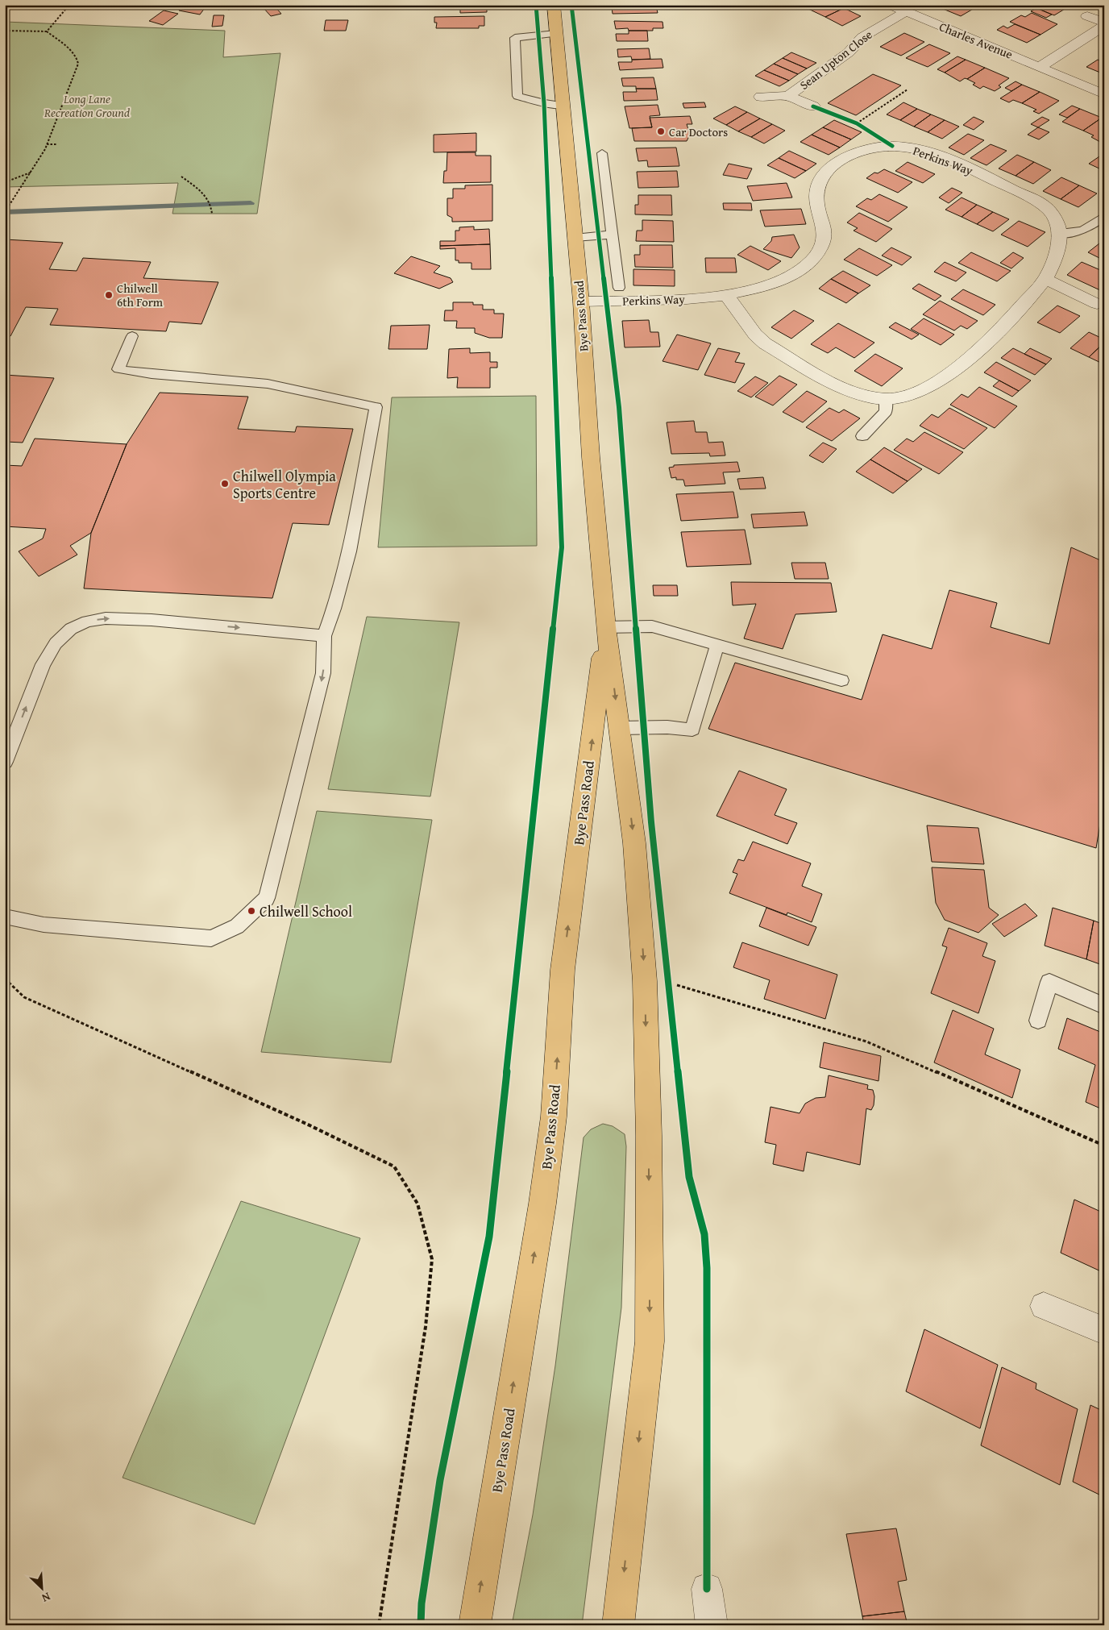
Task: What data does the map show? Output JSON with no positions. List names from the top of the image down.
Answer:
{
  "streets": {
    "main road": ["Bye Pass Road"],
    "street": ["Charles Avenue", "Sean Upton Close", "Perkins Way"]
  },
  "crossings": [
    ["Charles Avenue", "Sean Upton Close"],
    ["Perkins Way", "Bye Pass Road"]
  ],
  "parks": ["Long Lane Recreation Ground"],
  "places": [
    "Car Doctors",
    "Chilwell 6th Form",
    "Chilwell Olympia Sports Centre",
    "Chilwell School"
  ],
  "north": "bottom right"
}
